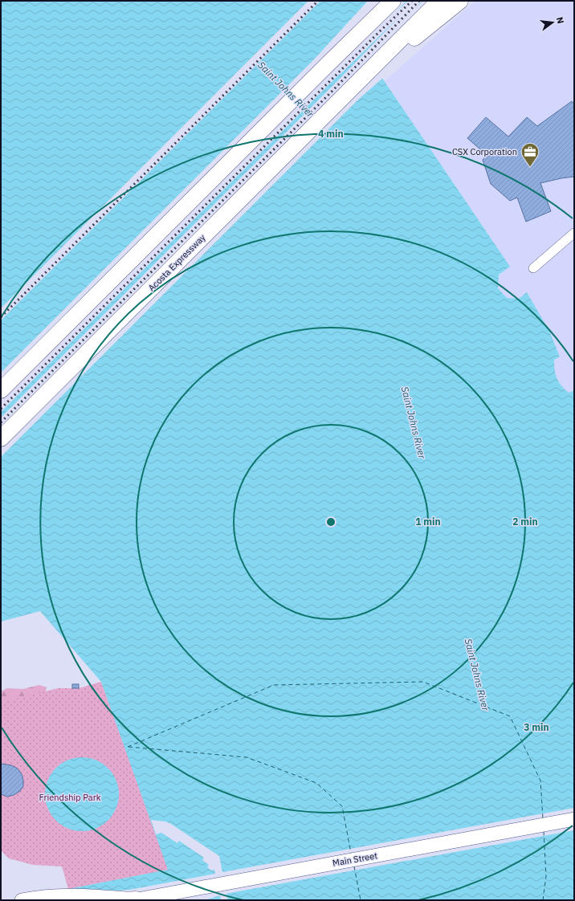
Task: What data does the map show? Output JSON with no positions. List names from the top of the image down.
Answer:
{
  "streets": {
    "highway": ["Acosta Expressway"],
    "main road": ["Main Street"]
  },
  "water": ["Saint Johns River"],
  "parks": ["Friendship Park"],
  "places": {
    "office": ["CSX Corporation"]
  },
  "north": "right",
  "rings": [
    "4 min",
    "1 min",
    "2 min",
    "3 min"
  ]
}
